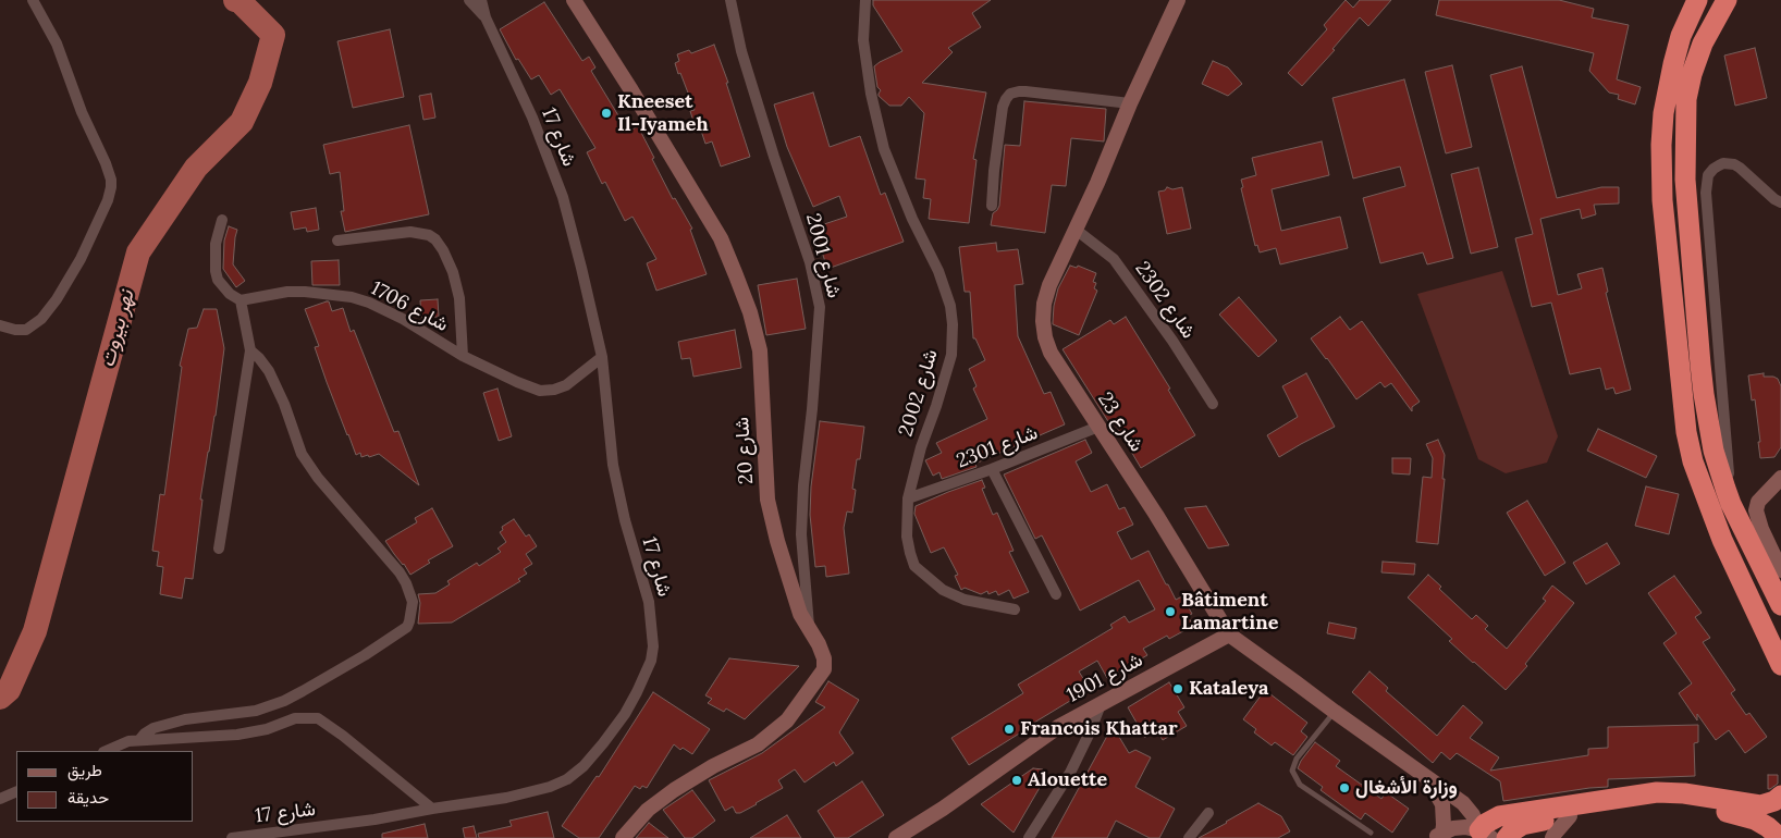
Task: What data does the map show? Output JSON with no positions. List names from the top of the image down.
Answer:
{
  "streets": {
    "street": [
      "شارع 17",
      "شارع 2001",
      "شارع 2302",
      "شارع 1706",
      "شارع 2002",
      "شارع 23",
      "شارع 2301",
      "شارع 20",
      "شارع 1901"
    ]
  },
  "crossings": [
    ["شارع 17", "شارع 1706"],
    ["شارع 2001", "شارع 20"],
    ["شارع 2302", "شارع 23"],
    ["شارع 2002", "شارع 2301"],
    ["شارع 23", "شارع 2301"],
    ["شارع 23", "شارع 1901"]
  ],
  "water": ["نهر بيروت"],
  "places": [
    "Kneeset Il-Iyameh",
    "Bâtiment Lamartine",
    "Kataleya",
    "Francois Khattar",
    "Alouette",
    "وزارة الأشغال"
  ],
  "legend": ["طريق", "حديقة"]
}
